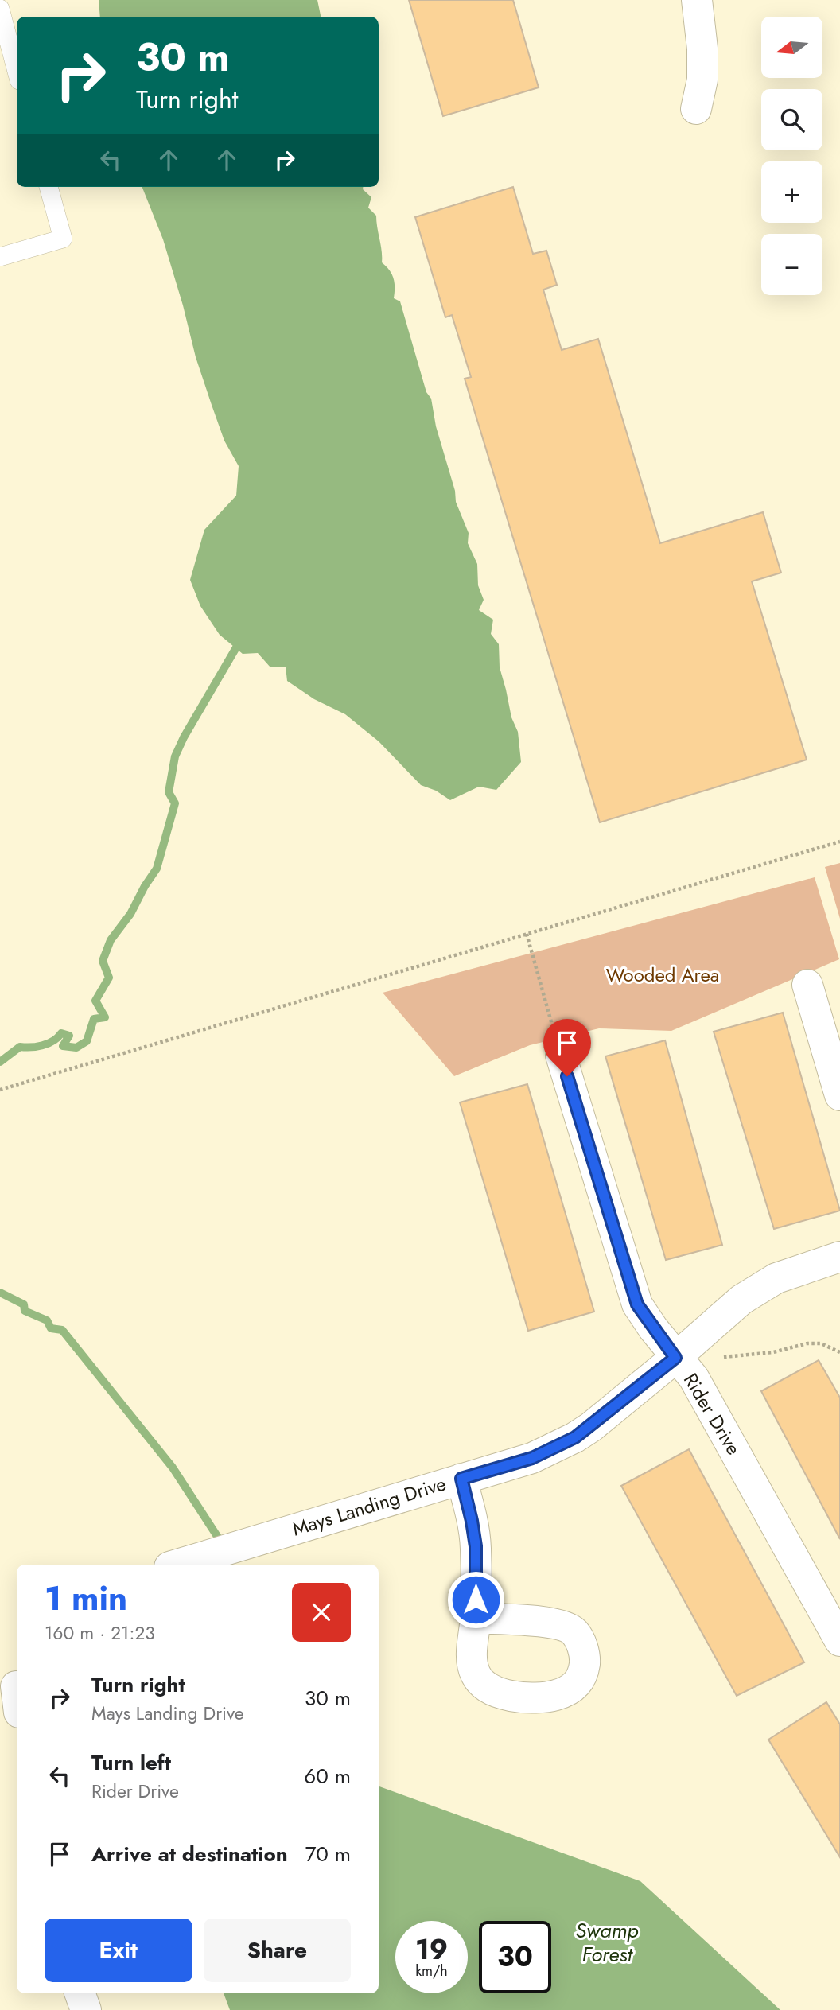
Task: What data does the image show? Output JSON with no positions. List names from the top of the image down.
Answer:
{
  "streets": {
    "street": ["Rider Drive", "Mays Landing Drive"]
  },
  "crossings": [
    ["Rider Drive", "Mays Landing Drive"]
  ],
  "water": ["Swamp Forest"],
  "parks": ["Wooded Area"],
  "north": "left",
  "page": {
    "map_buttons": ["+", "−"],
    "turn": ["30 m", "Turn right"],
    "heading": ["1 min", "160 m · 21:23"],
    "list": [
      {
        "name": "Turn right",
        "note": "Mays Landing Drive",
        "value": "30 m"
      },
      {
        "name": "Turn left",
        "note": "Rider Drive",
        "value": "60 m"
      },
      {
        "name": "Arrive at destination",
        "value": "70 m"
      }
    ],
    "buttons": ["Exit", "Share"],
    "speed": "19 km/h",
    "limit": "30"
  }
}
